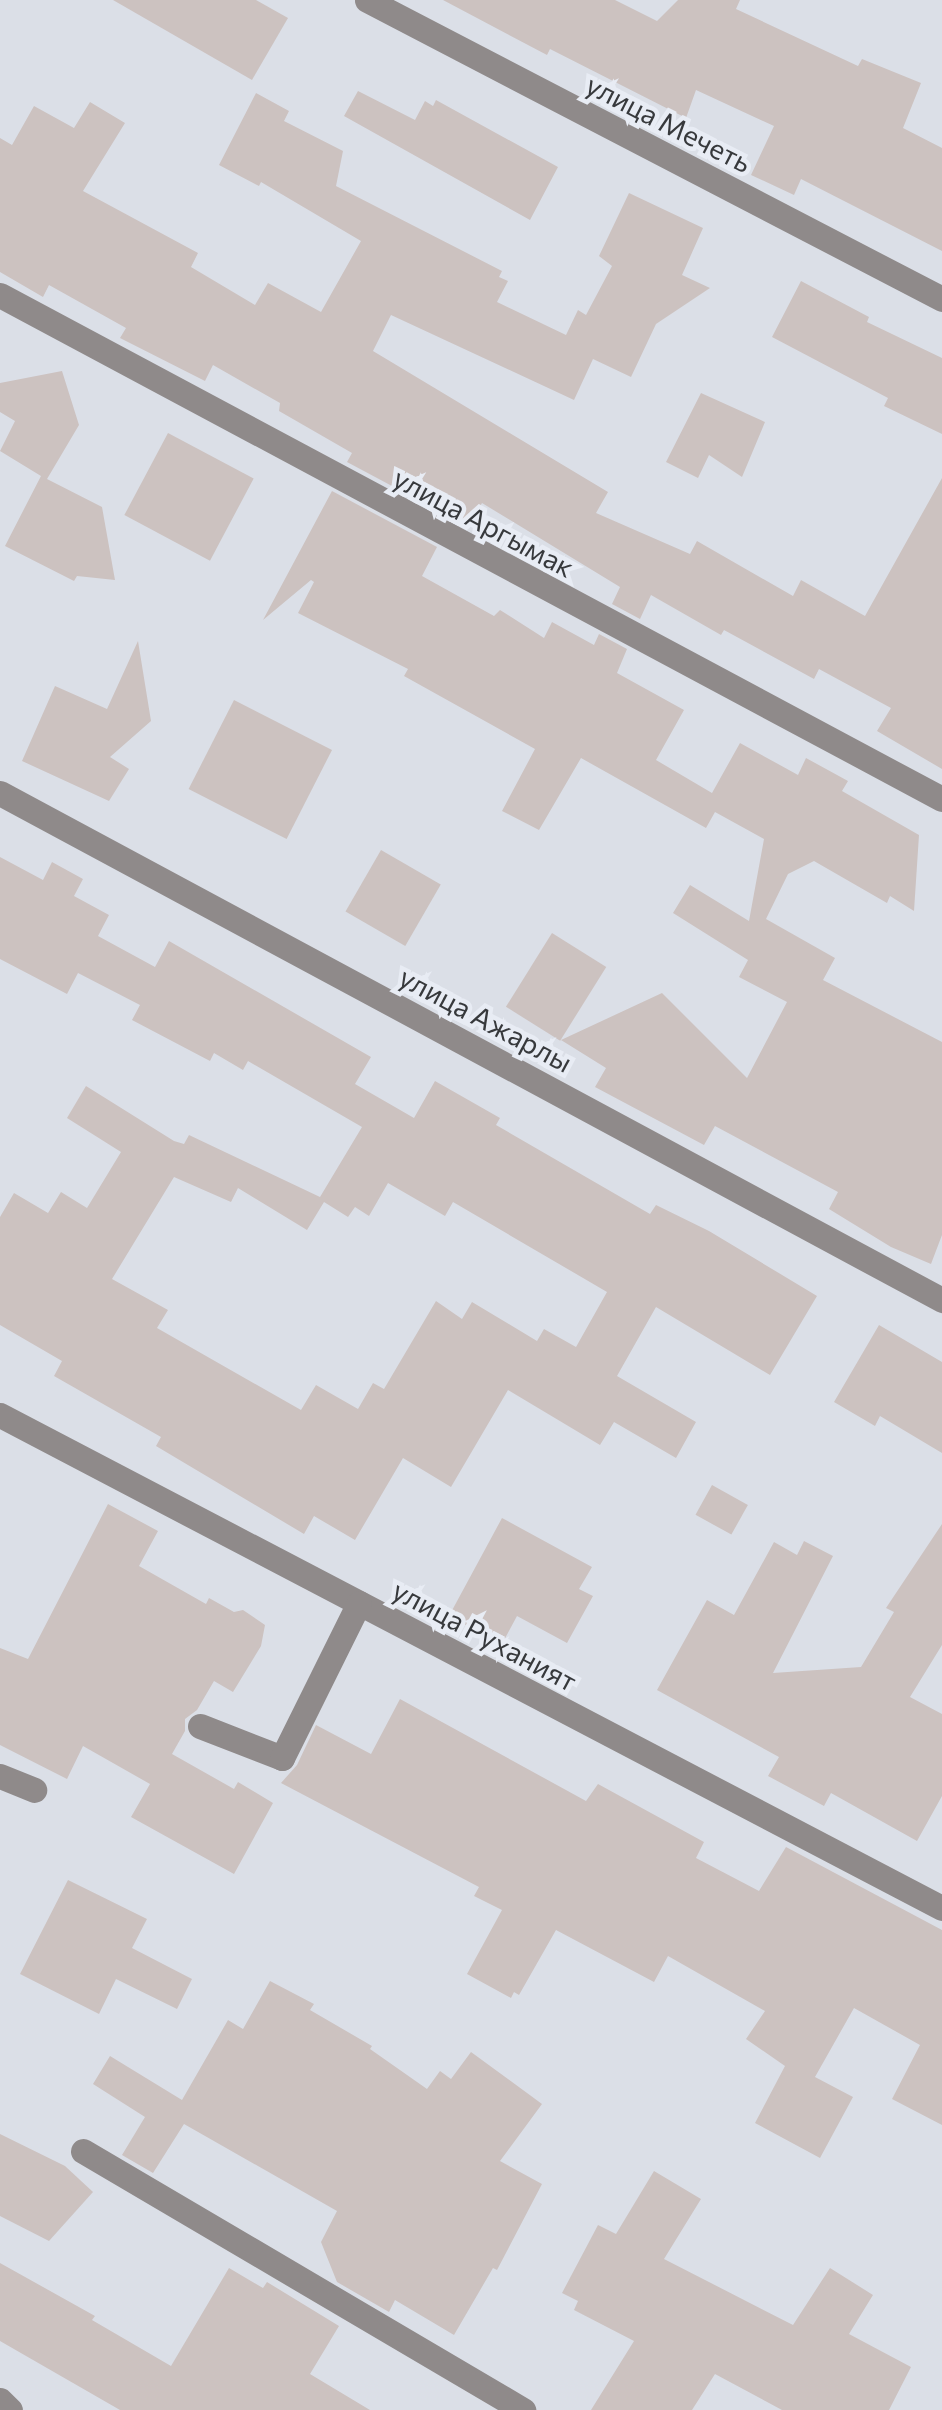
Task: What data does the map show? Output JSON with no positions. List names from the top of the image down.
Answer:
{
  "streets": {
    "street": [
      "улица Мечеть",
      "улица Аргымак",
      "улица Ажарлы",
      "улица Руханият"
    ]
  }
}
